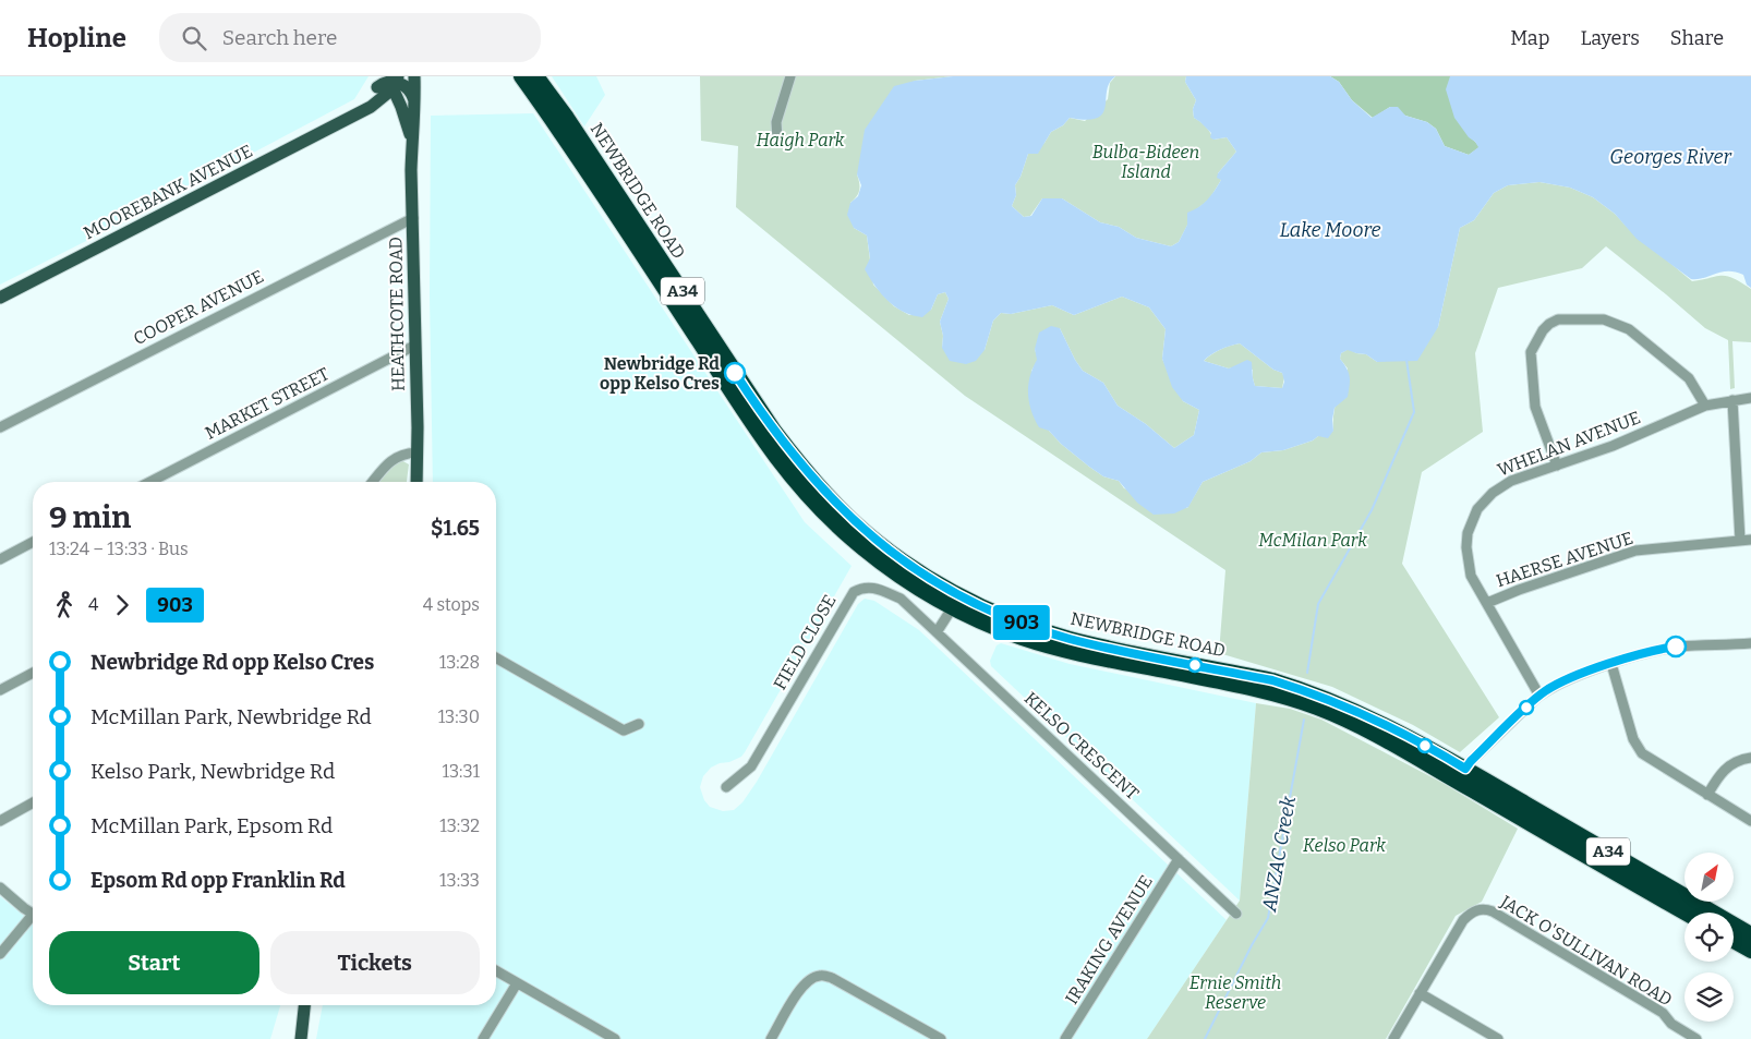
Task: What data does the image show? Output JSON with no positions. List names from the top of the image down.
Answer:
{
  "streets": {
    "highway": ["NEWBRIDGE ROAD", "A34"],
    "main road": ["MOOREBANK AVENUE", "HEATHCOTE ROAD"],
    "street": [
      "COOPER AVENUE",
      "MARKET STREET",
      "WHELAN AVENUE",
      "HAERSE AVENUE",
      "FIELD CLOSE",
      "KELSO CRESCENT",
      "IRAKING AVENUE",
      "JACK O'SULLIVAN ROAD"
    ]
  },
  "crossings": [
    ["MOOREBANK AVENUE", "HEATHCOTE ROAD"],
    ["COOPER AVENUE", "HEATHCOTE ROAD"],
    ["HEATHCOTE ROAD", "MARKET STREET"],
    ["WHELAN AVENUE", "HAERSE AVENUE"],
    ["FIELD CLOSE", "KELSO CRESCENT"],
    ["KELSO CRESCENT", "IRAKING AVENUE"]
  ],
  "water": ["Georges River", "Lake Moore", "ANZAC Creek"],
  "parks": [
    "Haigh Park",
    "Bulba-Bideen Island",
    "McMilan Park",
    "Kelso Park",
    "Ernie Smith Reserve"
  ],
  "places": ["Newbridge Rd opp Kelso Cres"],
  "lines": ["bus line 903"],
  "north": "top right",
  "page": {
    "header": "Hopline",
    "search": "Search here",
    "nav": ["Map", "Layers", "Share"],
    "on_map": "903",
    "heading": ["9 min", "13:24 – 13:33 · Bus", "$1.65"],
    "legs": ["4", "903", "4 stops"],
    "list": [
      {
        "name": "Newbridge Rd opp Kelso Cres",
        "value": "13:28"
      },
      {
        "name": "McMillan Park, Newbridge Rd",
        "value": "13:30"
      },
      {
        "name": "Kelso Park, Newbridge Rd",
        "value": "13:31"
      },
      {
        "name": "McMillan Park, Epsom Rd",
        "value": "13:32"
      },
      {
        "name": "Epsom Rd opp Franklin Rd",
        "value": "13:33"
      }
    ],
    "buttons": ["Start", "Tickets"]
  }
}
